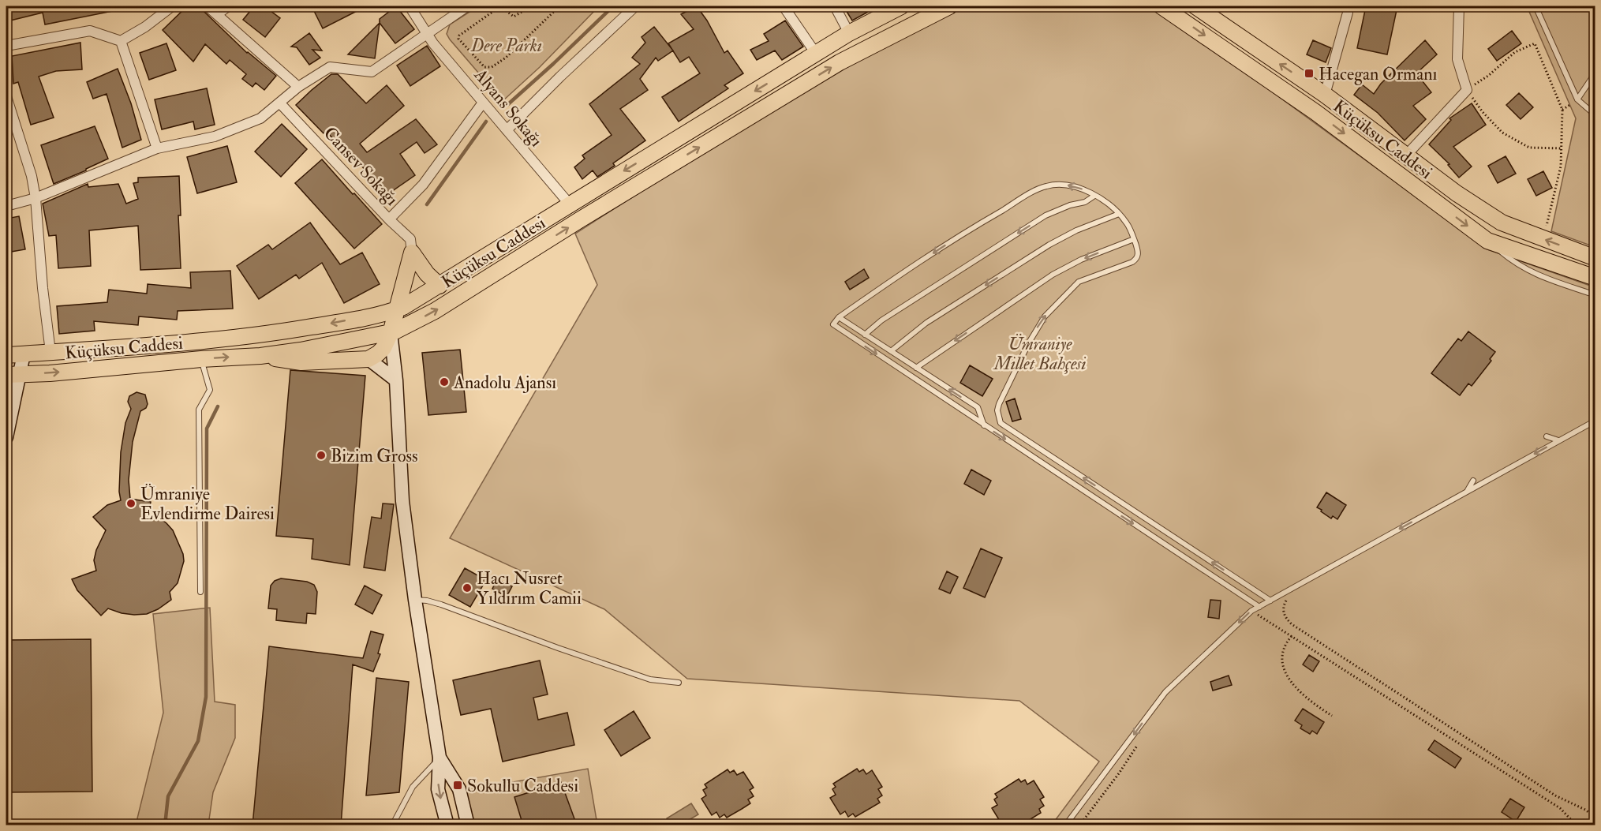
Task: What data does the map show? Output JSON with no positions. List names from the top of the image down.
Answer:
{
  "streets": {
    "main road": ["Küçüksu Caddesi"],
    "street": ["Alyans Sokağı", "Cansev Sokağı"]
  },
  "crossings": [
    ["Alyans Sokağı", "Küçüksu Caddesi"]
  ],
  "parks": ["Dere Parkı", "Ümraniye Millet Bahçesi"],
  "places": {
    "transit": ["Hacegan Ormanı", "Sokullu Caddesi"],
    "other": [
      "Anadolu Ajansı",
      "Bizim Gross",
      "Ümraniye Evlendirme Dairesi",
      "Hacı Nusret Yıldırım Camii"
    ]
  }
}
